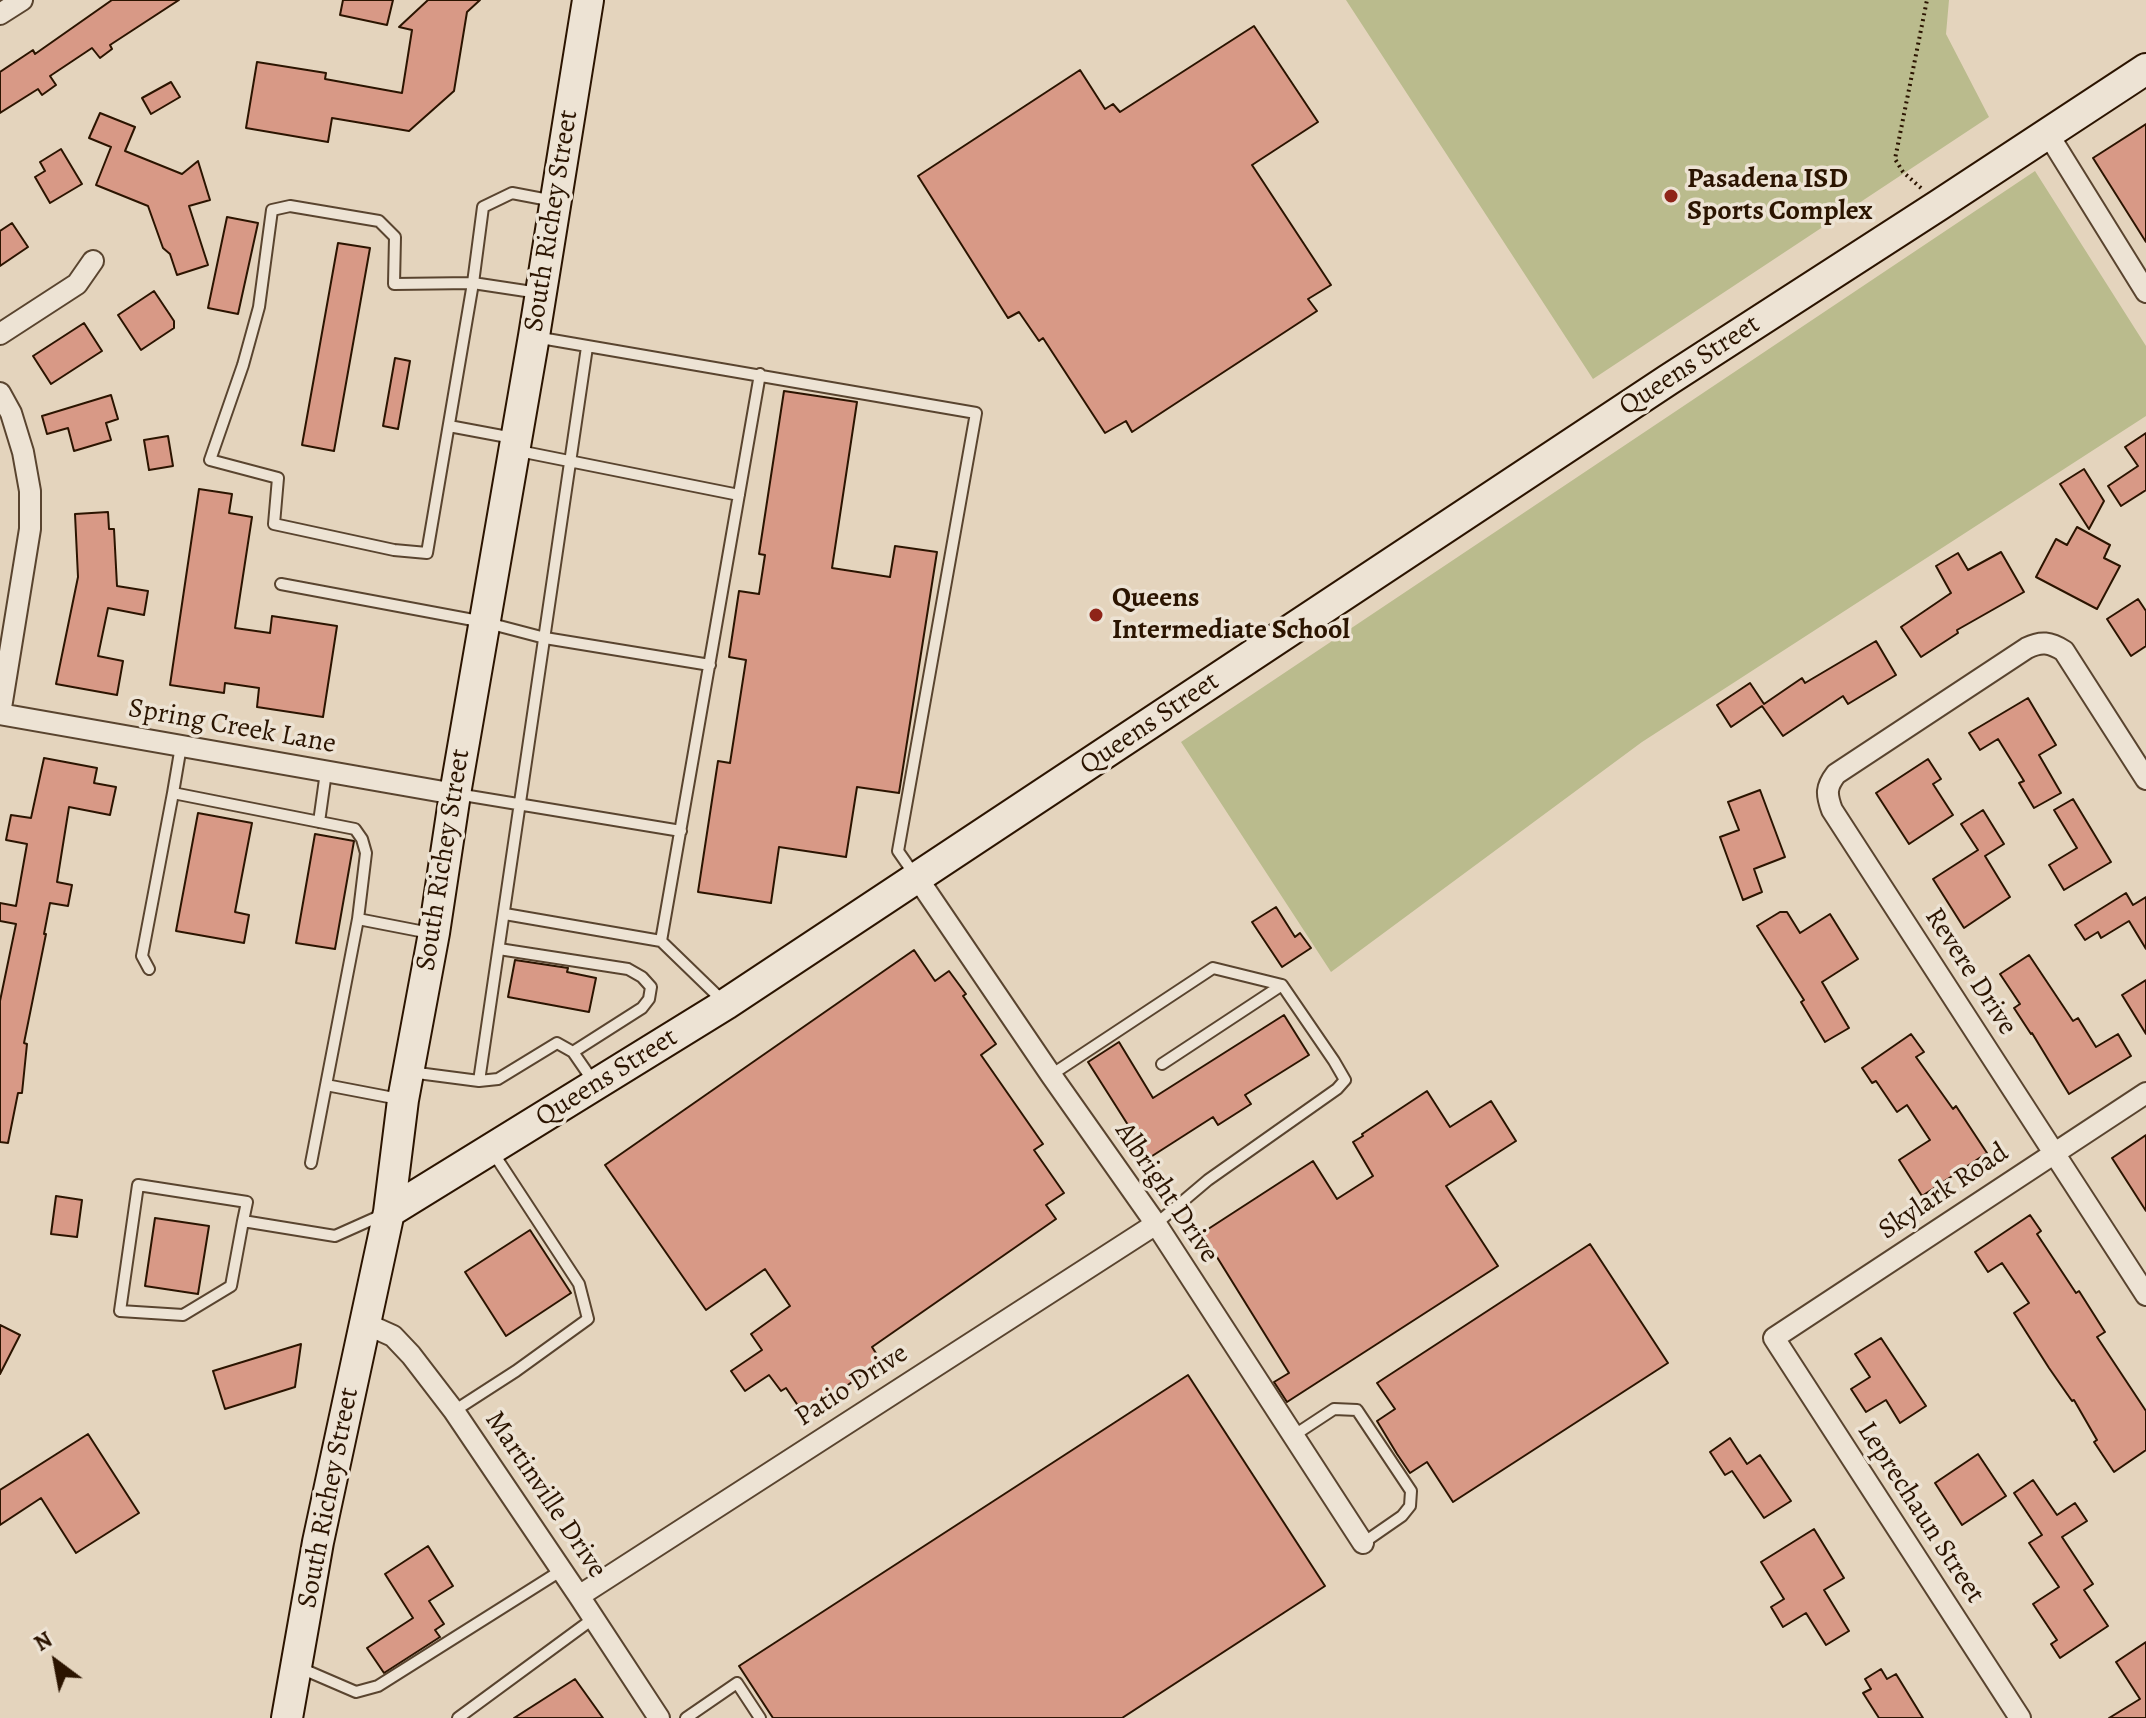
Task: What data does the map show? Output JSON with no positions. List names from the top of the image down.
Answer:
{
  "streets": {
    "street": [
      "South Richey Street",
      "Queens Street",
      "Spring Creek Lane",
      "Revere Drive",
      "Skylark Road",
      "Albright Drive",
      "Patio Drive",
      "Martinville Drive",
      "Leprechaun Street"
    ]
  },
  "crossings": [
    ["South Richey Street", "Queens Street"],
    ["South Richey Street", "Spring Creek Lane"],
    ["South Richey Street", "Martinville Drive"],
    ["Queens Street", "Albright Drive"],
    ["Revere Drive", "Skylark Road"],
    ["Skylark Road", "Leprechaun Street"],
    ["Albright Drive", "Patio Drive"],
    ["Patio Drive", "Martinville Drive"]
  ],
  "places": ["Pasadena ISD Sports Complex", "Queens Intermediate School"],
  "north": "top left"
}
